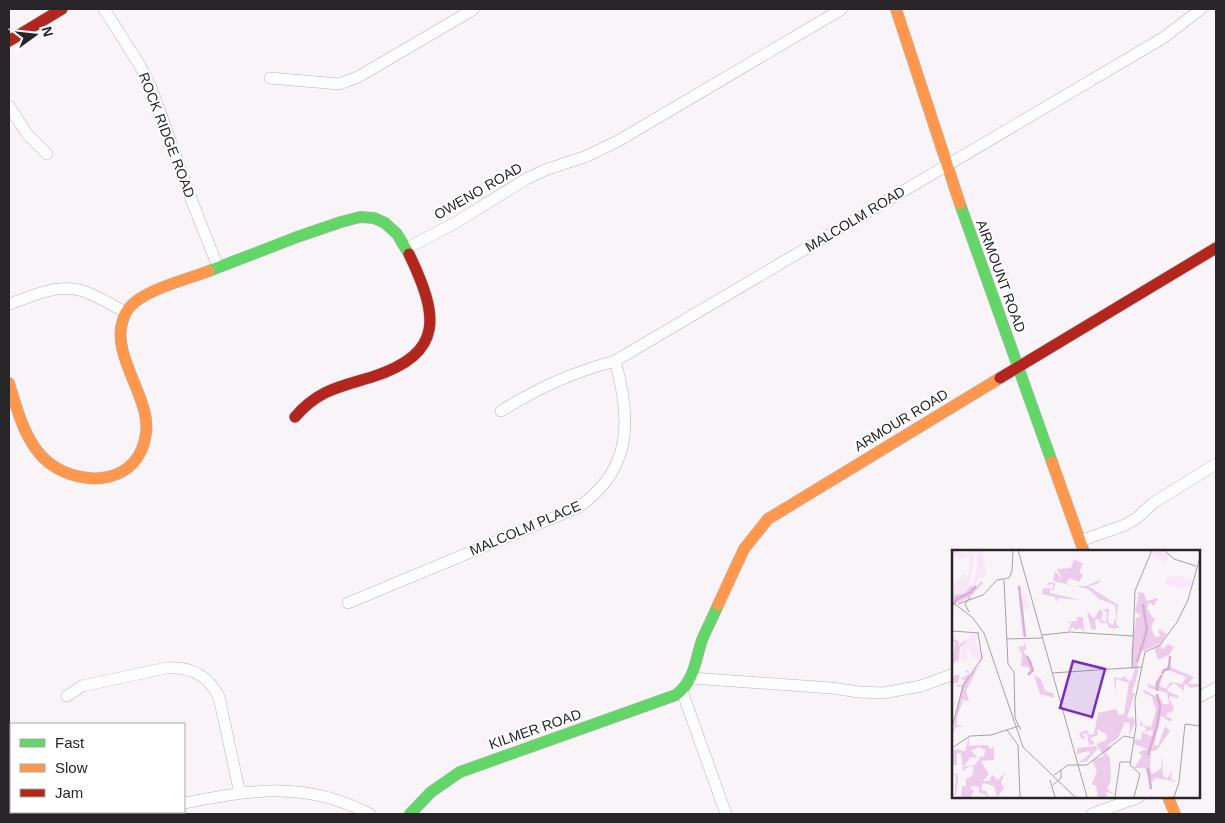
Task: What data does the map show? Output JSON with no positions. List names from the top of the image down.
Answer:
{
  "streets": {
    "street": [
      "ROCK RIDGE ROAD",
      "OWENO ROAD",
      "MALCOLM ROAD",
      "AIRMOUNT ROAD",
      "ARMOUR ROAD",
      "MALCOLM PLACE",
      "KILMER ROAD"
    ]
  },
  "crossings": [
    ["MALCOLM ROAD", "AIRMOUNT ROAD"],
    ["MALCOLM ROAD", "MALCOLM PLACE"],
    ["AIRMOUNT ROAD", "ARMOUR ROAD"],
    ["ARMOUR ROAD", "KILMER ROAD"]
  ],
  "legend": ["Fast", "Slow", "Jam"],
  "north": "right"
}
